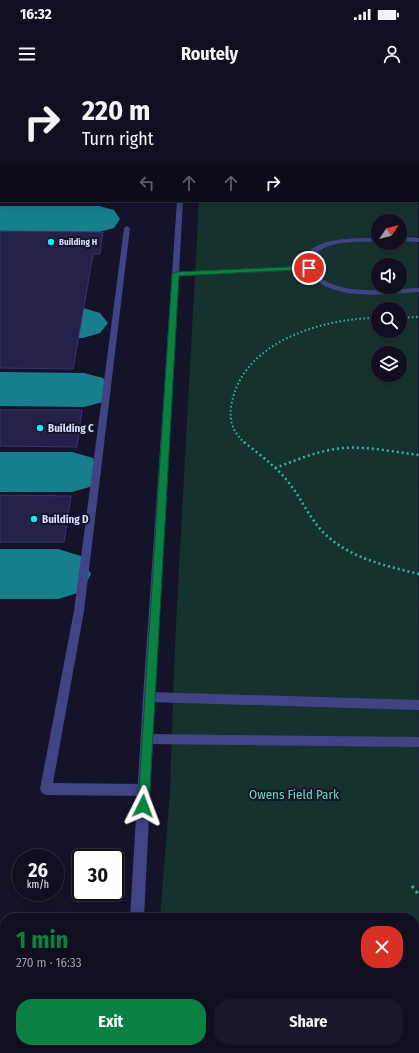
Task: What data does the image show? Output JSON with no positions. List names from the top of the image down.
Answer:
{
  "parks": ["Owens Field Park"],
  "places": ["Building H", "Building C", "Building D"],
  "north": "top right",
  "page": {
    "status": "16:32",
    "header": "Routely",
    "turn": ["220 m", "Turn right"],
    "speed": "26 km/h",
    "limit": "30",
    "heading": ["1 min", "270 m · 16:33"],
    "buttons": ["Exit", "Share"]
  }
}
